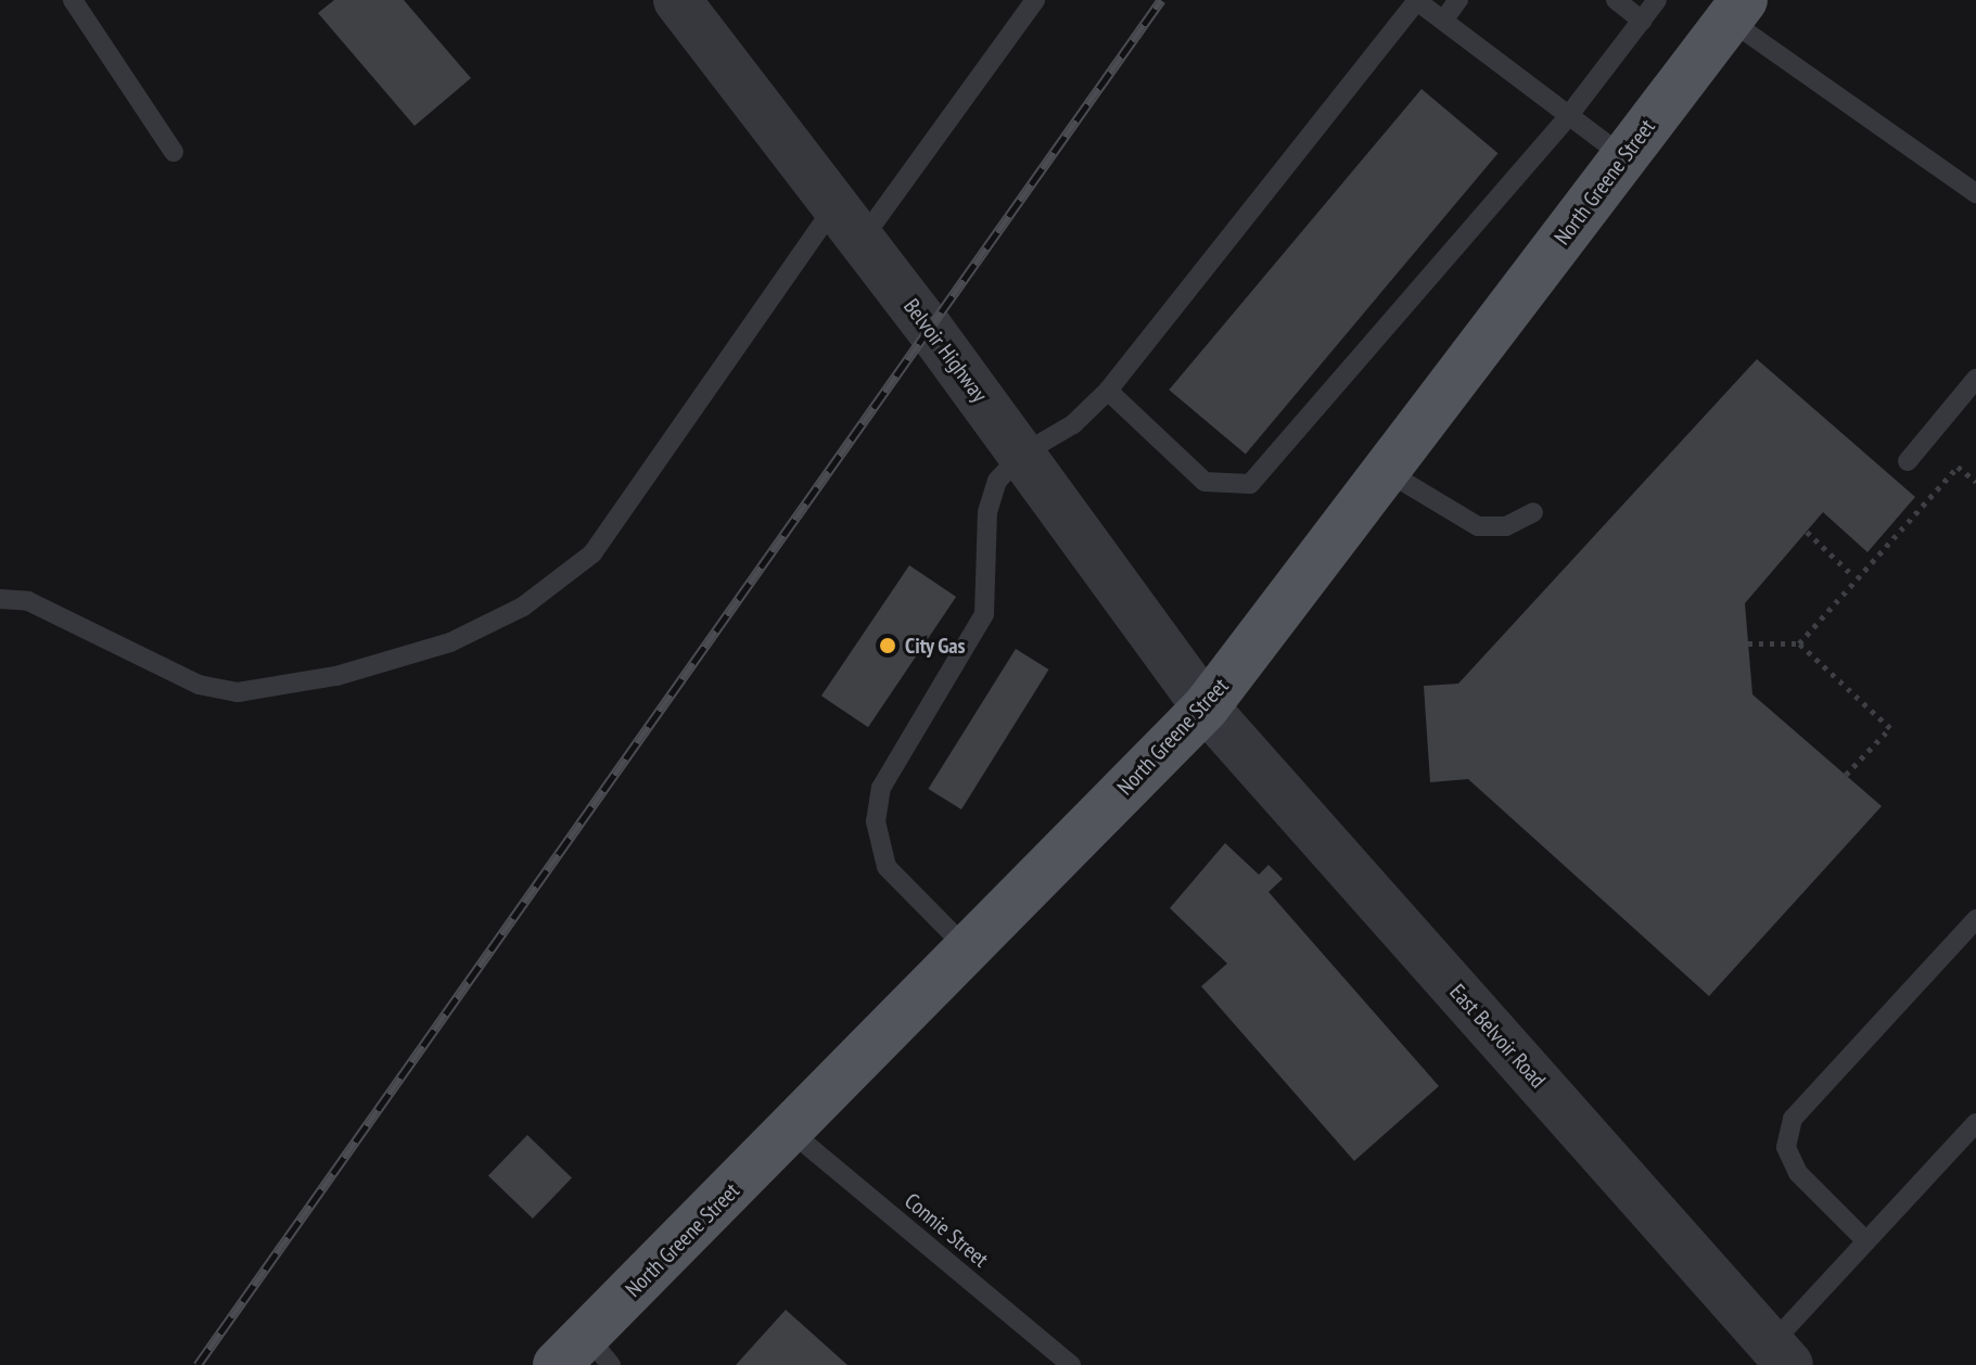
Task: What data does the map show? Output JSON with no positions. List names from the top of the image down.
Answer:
{
  "streets": {
    "main road": ["North Greene Street"],
    "street": ["Belvoir Highway", "East Belvoir Road"],
    "lane": ["Connie Street"]
  },
  "crossings": [
    ["North Greene Street", "Belvoir Highway"],
    ["North Greene Street", "East Belvoir Road"],
    ["North Greene Street", "Connie Street"],
    ["Belvoir Highway", "East Belvoir Road"]
  ],
  "places": ["City Gas"]
}
